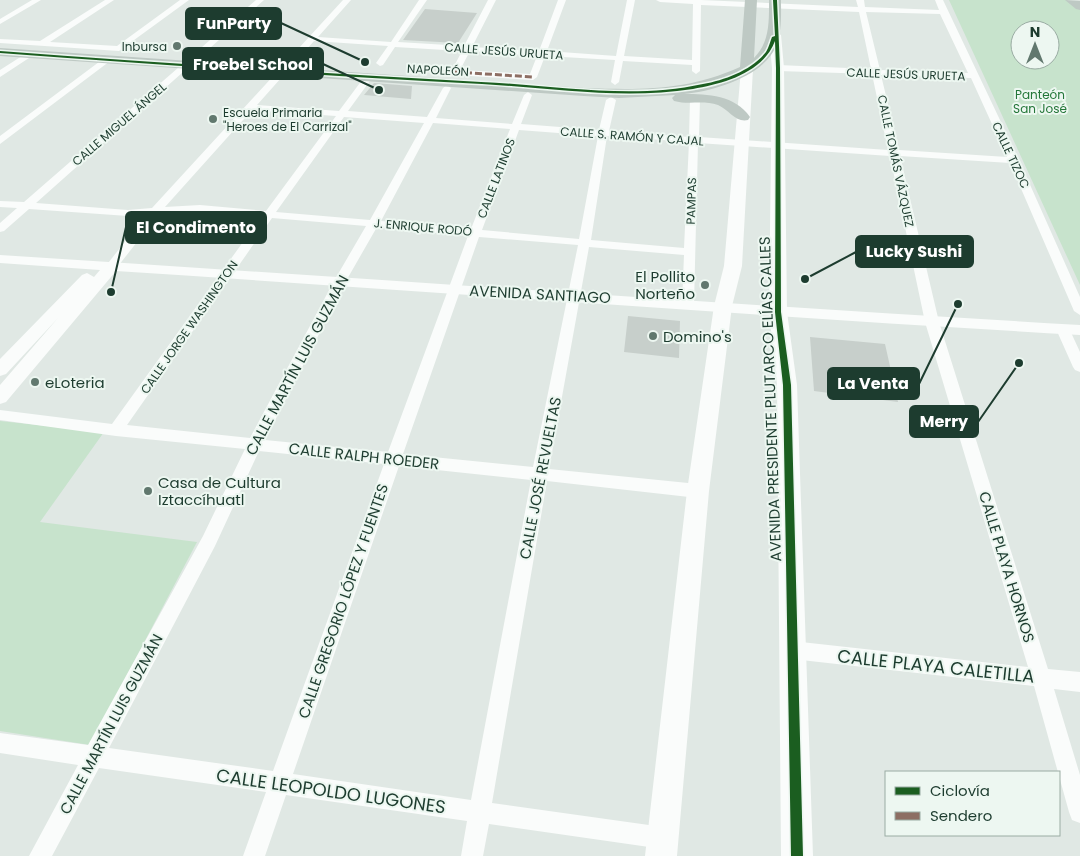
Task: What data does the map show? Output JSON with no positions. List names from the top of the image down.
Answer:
{
  "streets": {
    "main road": ["NAPOLEÓN", "AVENIDA PRESIDENTE PLUTARCO ELÍAS CALLES"],
    "street": [
      "CALLE JESÚS URUETA",
      "CALLE MIGUEL ÁNGEL",
      "CALLE S. RAMÓN Y CAJAL",
      "CALLE TIZOC",
      "CALLE TOMÁS VÁZQUEZ",
      "CALLE LATINOS",
      "PAMPAS",
      "J. ENRIQUE RODÓ",
      "AVENIDA SANTIAGO",
      "CALLE JORGE WASHINGTON",
      "CALLE MARTÍN LUIS GUZMÁN",
      "CALLE RALPH ROEDER",
      "CALLE JOSÉ REVUELTAS",
      "CALLE PLAYA HORNOS",
      "CALLE GREGORIO LÓPEZ Y FUENTES",
      "CALLE PLAYA CALETILLA",
      "CALLE LEOPOLDO LUGONES"
    ]
  },
  "crossings": [
    ["CALLE JESÚS URUETA", "NAPOLEÓN"],
    ["CALLE JESÚS URUETA", "CALLE TIZOC"],
    ["CALLE JESÚS URUETA", "CALLE TOMÁS VÁZQUEZ"],
    ["CALLE JESÚS URUETA", "AVENIDA PRESIDENTE PLUTARCO ELÍAS CALLES"],
    ["CALLE JESÚS URUETA", "CALLE JOSÉ REVUELTAS"],
    ["NAPOLEÓN", "CALLE MIGUEL ÁNGEL"],
    ["NAPOLEÓN", "CALLE JORGE WASHINGTON"],
    ["NAPOLEÓN", "AVENIDA PRESIDENTE PLUTARCO ELÍAS CALLES"],
    ["NAPOLEÓN", "CALLE JOSÉ REVUELTAS"],
    ["CALLE MIGUEL ÁNGEL", "J. ENRIQUE RODÓ"],
    ["CALLE S. RAMÓN Y CAJAL", "CALLE TIZOC"],
    ["CALLE S. RAMÓN Y CAJAL", "CALLE TOMÁS VÁZQUEZ"],
    ["CALLE S. RAMÓN Y CAJAL", "CALLE LATINOS"],
    ["CALLE S. RAMÓN Y CAJAL", "PAMPAS"],
    ["CALLE S. RAMÓN Y CAJAL", "CALLE JORGE WASHINGTON"],
    ["CALLE S. RAMÓN Y CAJAL", "CALLE MARTÍN LUIS GUZMÁN"],
    ["CALLE S. RAMÓN Y CAJAL", "AVENIDA PRESIDENTE PLUTARCO ELÍAS CALLES"],
    ["CALLE S. RAMÓN Y CAJAL", "CALLE JOSÉ REVUELTAS"],
    ["CALLE TOMÁS VÁZQUEZ", "AVENIDA SANTIAGO"],
    ["CALLE TOMÁS VÁZQUEZ", "CALLE PLAYA HORNOS"],
    ["CALLE LATINOS", "J. ENRIQUE RODÓ"],
    ["CALLE LATINOS", "AVENIDA SANTIAGO"],
    ["CALLE LATINOS", "CALLE GREGORIO LÓPEZ Y FUENTES"],
    ["PAMPAS", "J. ENRIQUE RODÓ"],
    ["PAMPAS", "AVENIDA SANTIAGO"],
    ["J. ENRIQUE RODÓ", "CALLE JORGE WASHINGTON"],
    ["J. ENRIQUE RODÓ", "CALLE MARTÍN LUIS GUZMÁN"],
    ["J. ENRIQUE RODÓ", "CALLE JOSÉ REVUELTAS"],
    ["AVENIDA SANTIAGO", "CALLE JORGE WASHINGTON"],
    ["AVENIDA SANTIAGO", "CALLE MARTÍN LUIS GUZMÁN"],
    ["AVENIDA SANTIAGO", "AVENIDA PRESIDENTE PLUTARCO ELÍAS CALLES"],
    ["AVENIDA SANTIAGO", "CALLE JOSÉ REVUELTAS"],
    ["AVENIDA SANTIAGO", "CALLE PLAYA HORNOS"],
    ["AVENIDA SANTIAGO", "CALLE GREGORIO LÓPEZ Y FUENTES"],
    ["CALLE JORGE WASHINGTON", "CALLE RALPH ROEDER"],
    ["CALLE MARTÍN LUIS GUZMÁN", "CALLE RALPH ROEDER"],
    ["CALLE MARTÍN LUIS GUZMÁN", "CALLE LEOPOLDO LUGONES"],
    ["AVENIDA PRESIDENTE PLUTARCO ELÍAS CALLES", "CALLE RALPH ROEDER"],
    ["AVENIDA PRESIDENTE PLUTARCO ELÍAS CALLES", "CALLE PLAYA CALETILLA"],
    ["AVENIDA PRESIDENTE PLUTARCO ELÍAS CALLES", "CALLE LEOPOLDO LUGONES"],
    ["CALLE RALPH ROEDER", "CALLE JOSÉ REVUELTAS"],
    ["CALLE RALPH ROEDER", "CALLE GREGORIO LÓPEZ Y FUENTES"],
    ["CALLE JOSÉ REVUELTAS", "CALLE LEOPOLDO LUGONES"],
    ["CALLE PLAYA HORNOS", "CALLE PLAYA CALETILLA"],
    ["CALLE GREGORIO LÓPEZ Y FUENTES", "CALLE LEOPOLDO LUGONES"]
  ],
  "parks": ["Panteón San José"],
  "places": [
    "Inbursa",
    "FunParty",
    "Froebel School",
    "Escuela Primaria \"Heroes de El Carrizal\"",
    "Lucky Sushi",
    "El Pollito Norteño",
    "El Condimento",
    "La Venta",
    "Domino's",
    "Merry",
    "eLoteria",
    "Casa de Cultura Iztaccíhuatl"
  ],
  "legend": ["Ciclovía", "Sendero"],
  "north": "top"
}
